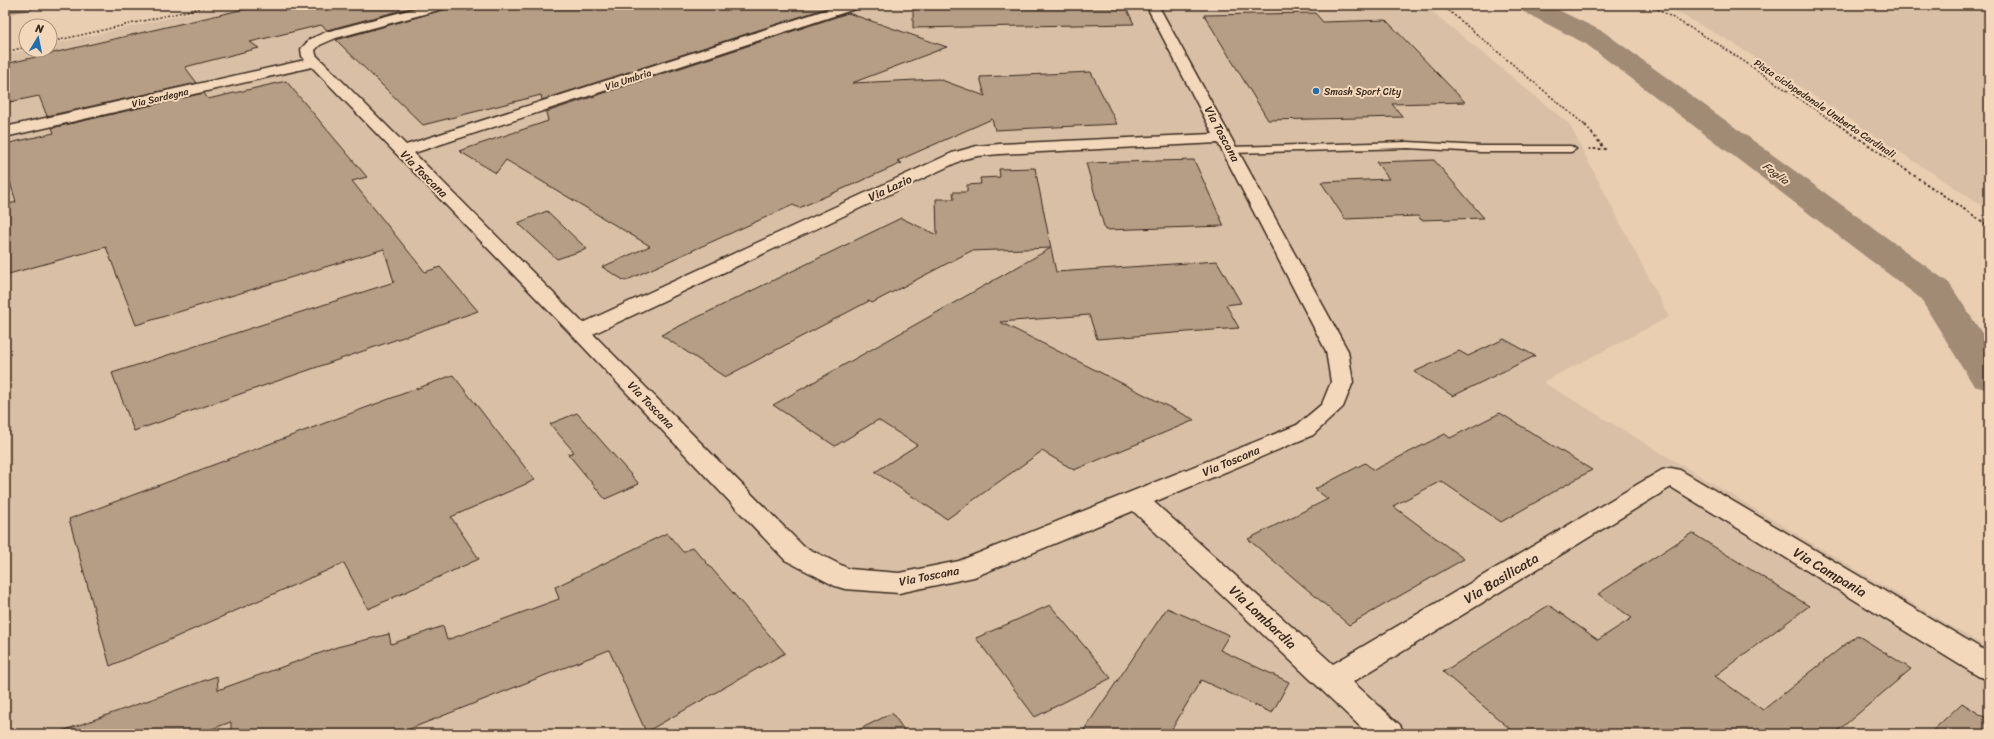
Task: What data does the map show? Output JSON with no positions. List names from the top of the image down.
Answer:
{
  "streets": {
    "street": [
      "Via Umbria",
      "Via Sardegna",
      "Via Toscana",
      "Via Lazio",
      "Via Campania",
      "Via Basilicata",
      "Via Lombardia"
    ],
    "path": ["Pista ciclopedonale Umberto Cardinali"]
  },
  "crossings": [
    ["Via Umbria", "Via Toscana"],
    ["Via Sardegna", "Via Toscana"],
    ["Via Toscana", "Via Lazio"],
    ["Via Toscana", "Via Lombardia"],
    ["Via Campania", "Via Basilicata"],
    ["Via Basilicata", "Via Lombardia"]
  ],
  "water": ["Foglia"],
  "places": ["Smash Sport City"],
  "north": "top"
}
